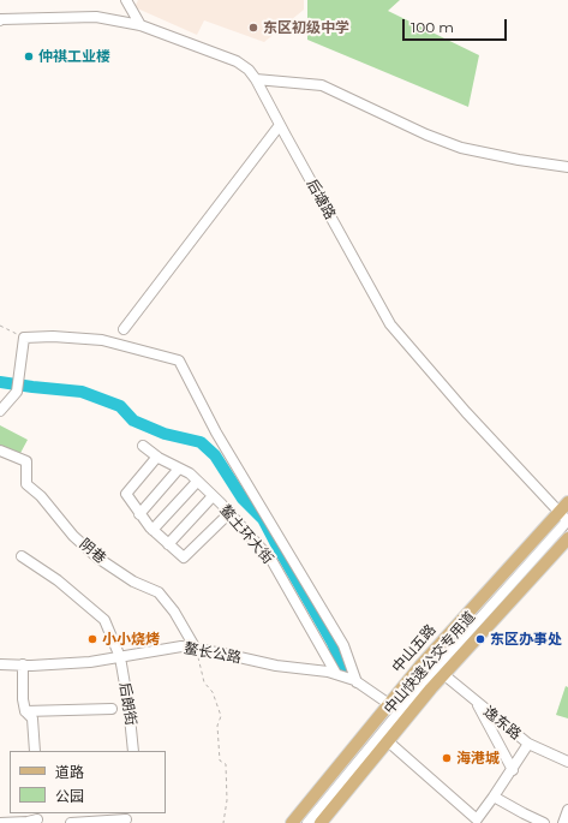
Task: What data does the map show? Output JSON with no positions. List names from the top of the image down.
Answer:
{
  "streets": {
    "main road": ["中山五路"],
    "street": [
      "后塘路",
      "鳌土环大街",
      "阴巷",
      "鳌长公路",
      "中山快速公交专用道",
      "后朗街",
      "逸东路"
    ]
  },
  "crossings": [
    ["后塘路", "中山五路"],
    ["后塘路", "中山快速公交专用道"],
    ["鳌土环大街", "鳌长公路"],
    ["阴巷", "鳌长公路"],
    ["中山五路", "鳌长公路"],
    ["中山五路", "中山快速公交专用道"],
    ["鳌长公路", "后朗街"]
  ],
  "places": [
    "东区初级中学",
    "仲祺工业楼",
    "小小烧烤",
    "东区办事处",
    "海港城"
  ],
  "legend": ["道路", "公园"],
  "scale_bar": "100 m"
}
